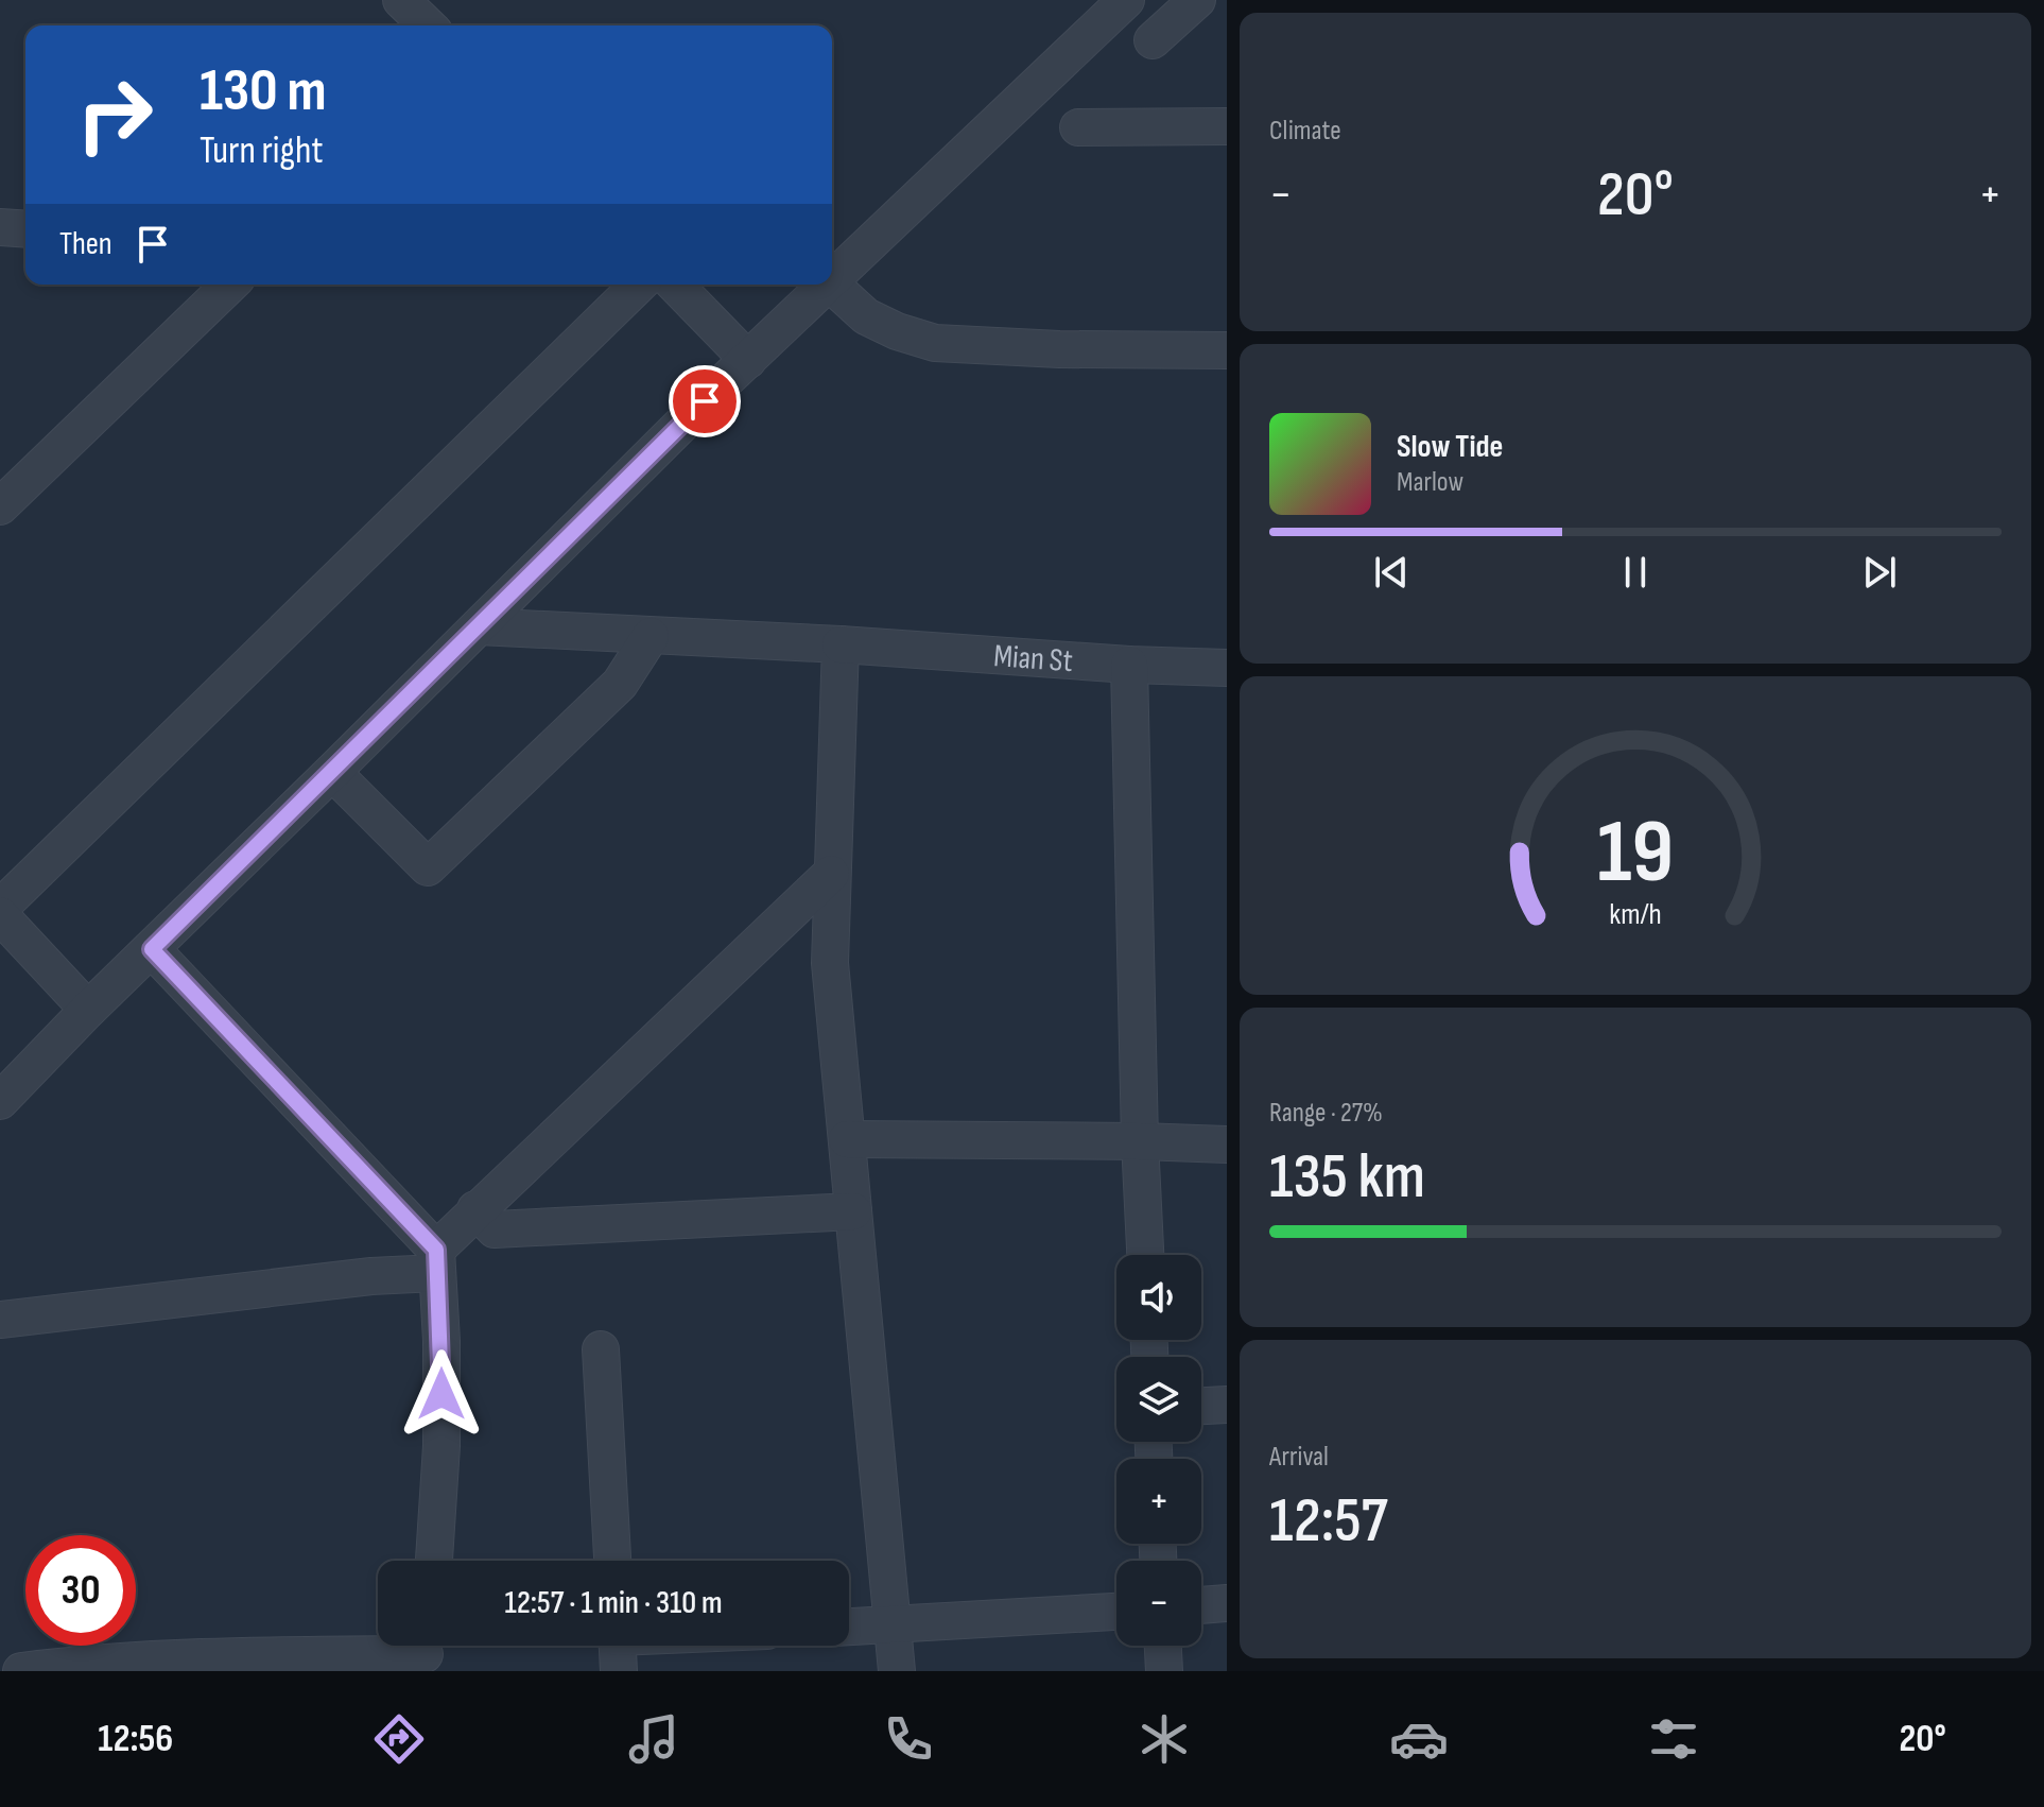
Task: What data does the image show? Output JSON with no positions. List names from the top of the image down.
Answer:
{
  "streets": {
    "street": ["Mian St"]
  },
  "page": {
    "tile": [
      "Climate",
      ["Range · 27%", "135 km"],
      ["Arrival", "12:57"]
    ],
    "turn": ["130 m", "Turn right"],
    "heat": ["−", "20°", "+"],
    "then": "Then",
    "song": ["Slow Tide", "Marlow"],
    "map_buttons": ["+", "−"],
    "limit": "30",
    "trip": "12:57 · 1 min · 310 m",
    "tabs": ["12:56", "20°"],
    "gauge": ["19", "km/h"]
  }
}
